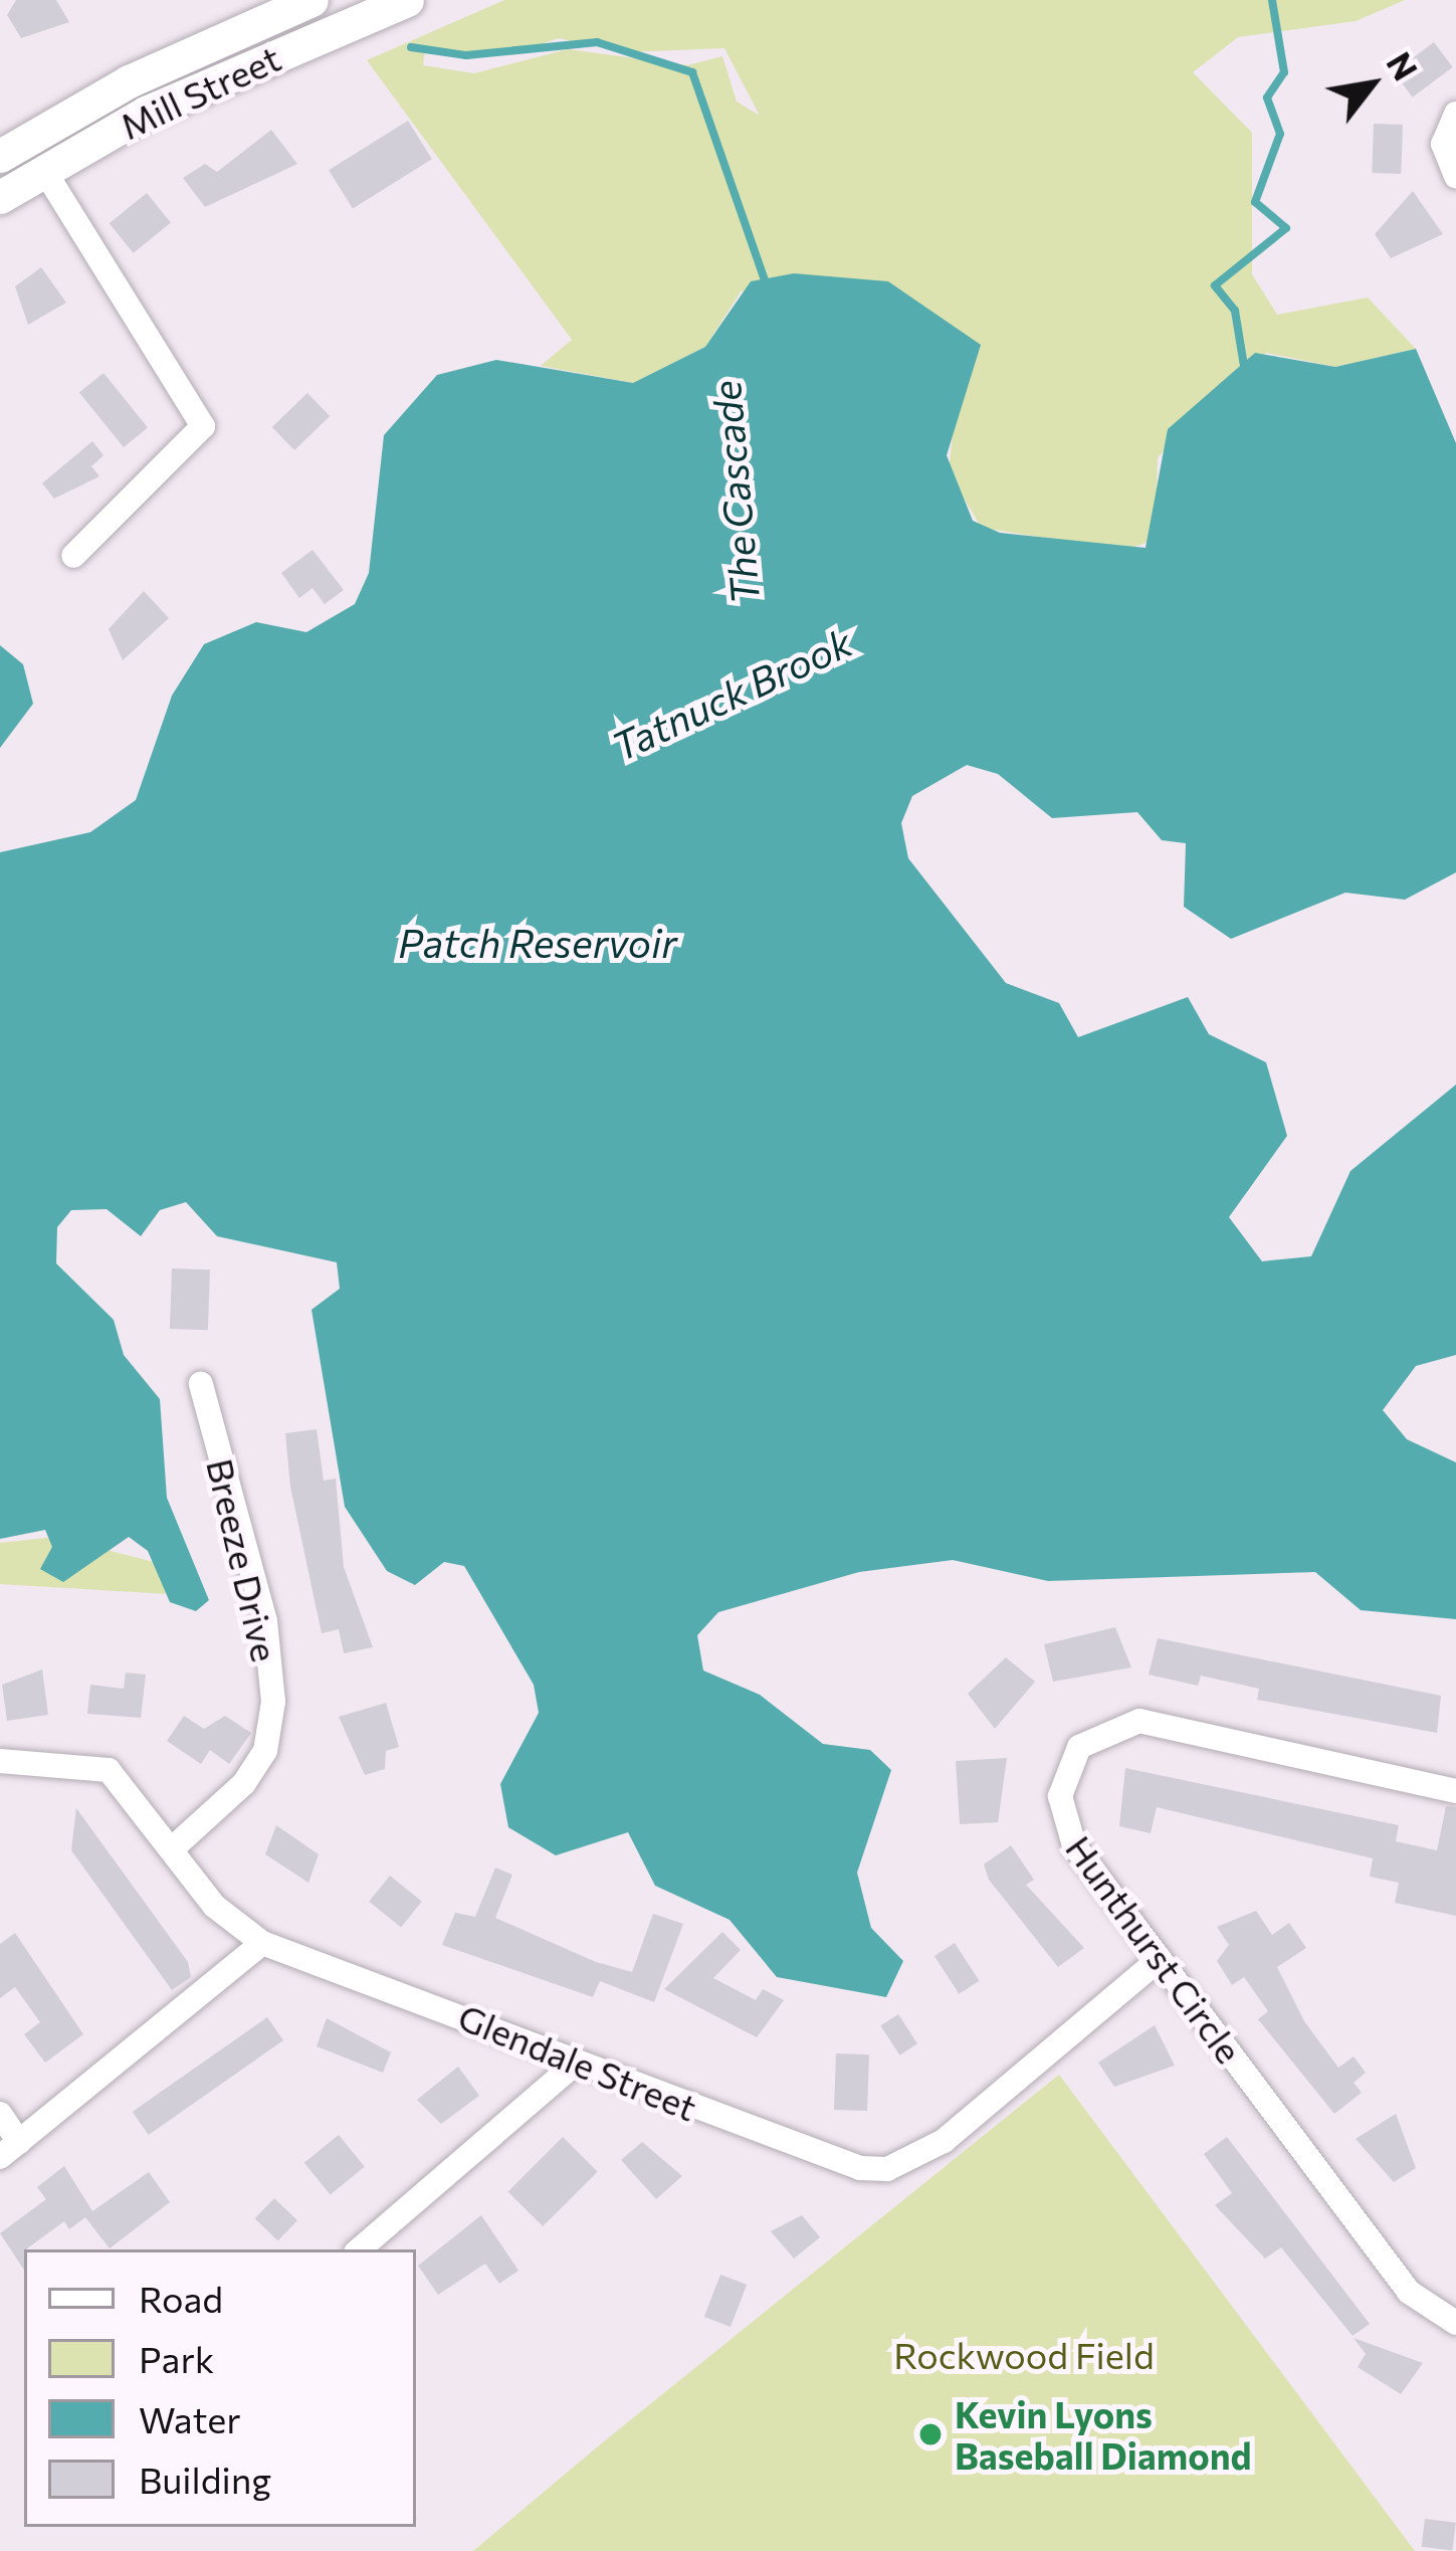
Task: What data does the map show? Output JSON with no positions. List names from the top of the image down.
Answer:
{
  "streets": {
    "main road": ["Mill Street"],
    "street": ["Breeze Drive", "Hunthurst Circle", "Glendale Street"]
  },
  "crossings": [
    ["Breeze Drive", "Glendale Street"],
    ["Hunthurst Circle", "Glendale Street"]
  ],
  "water": ["The Cascade", "Tatnuck Brook", "Patch Reservoir"],
  "parks": ["Rockwood Field"],
  "places": ["Kevin Lyons Baseball Diamond"],
  "legend": [
    "Road",
    "Park",
    "Water",
    "Building"
  ],
  "north": "top right"
}
